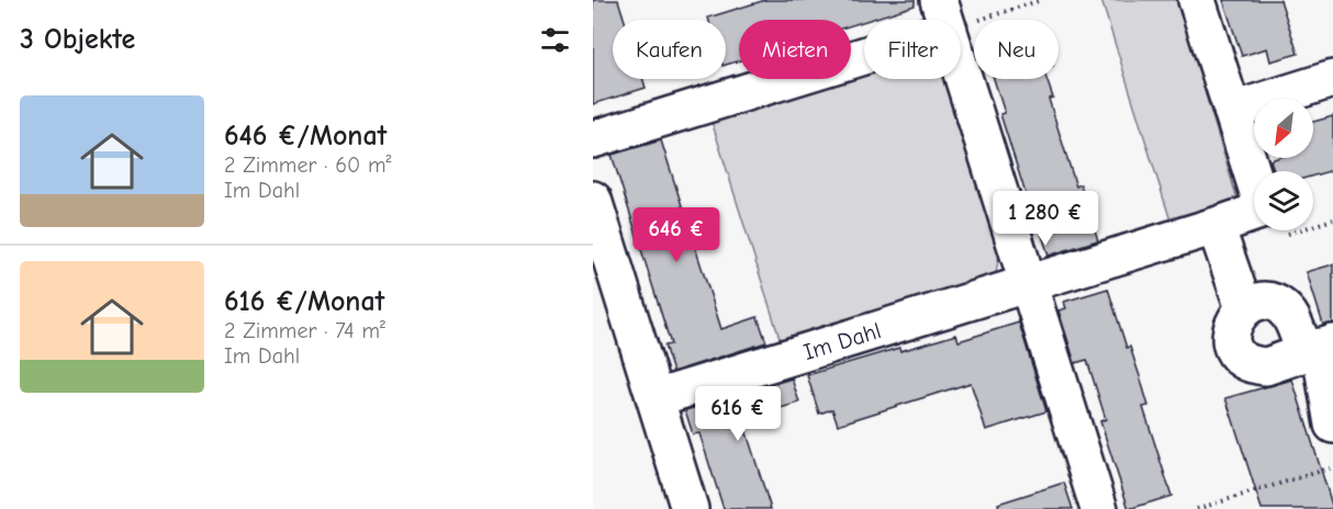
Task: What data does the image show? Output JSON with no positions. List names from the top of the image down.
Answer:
{
  "streets": {
    "street": ["Im Dahl"]
  },
  "north": "bottom left",
  "page": {
    "heading": "3 Objekte",
    "chip": [
      "Kaufen",
      "Mieten",
      "Filter",
      "Neu"
    ],
    "list": [
      {
        "name": "646 €/Monat",
        "note": "2 Zimmer · 60 m² · Im Dahl"
      },
      {
        "name": "616 €/Monat",
        "note": "2 Zimmer · 74 m² · Im Dahl"
      }
    ],
    "price": ["1 280 €", "646 €", "616 €"]
  }
}
